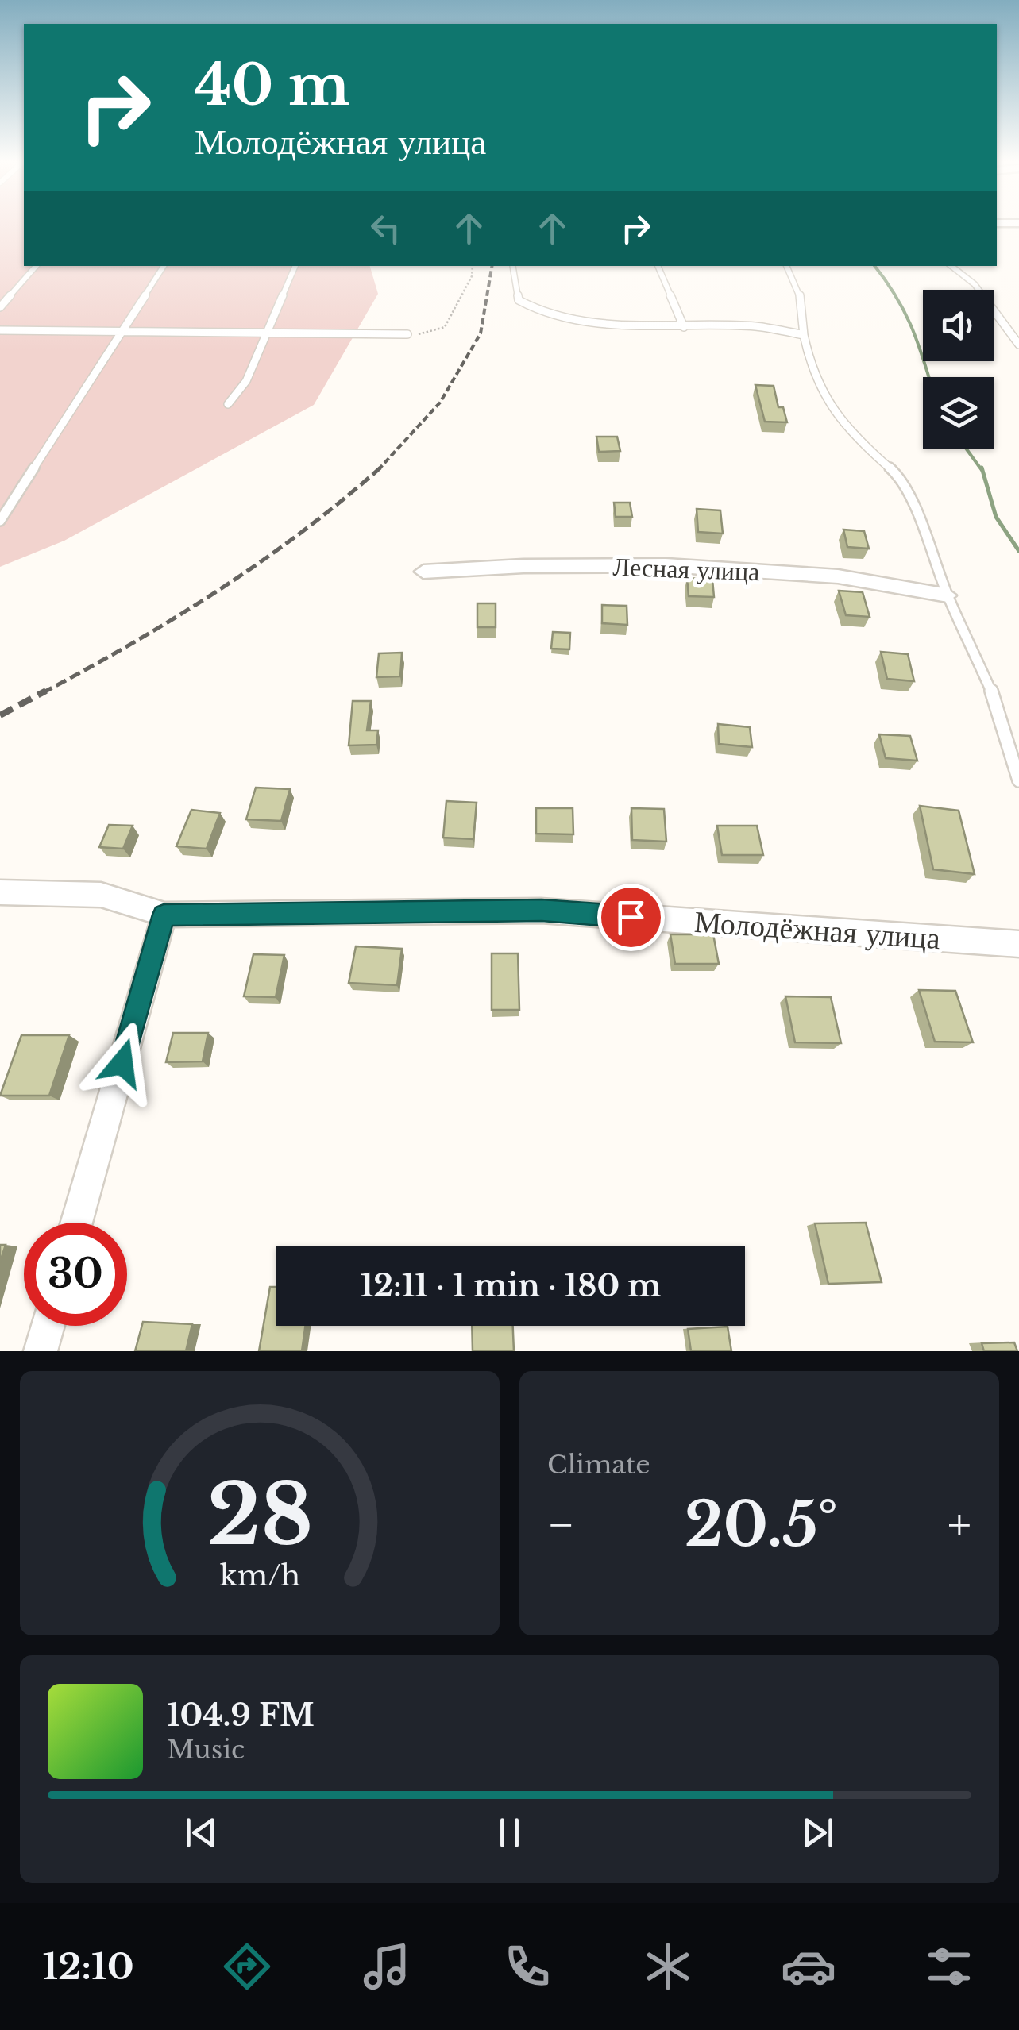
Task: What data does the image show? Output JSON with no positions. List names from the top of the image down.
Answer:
{
  "streets": {
    "street": ["Лесная улица", "Молодёжная улица"]
  },
  "page": {
    "turn": ["40 m", "Молодёжная улица"],
    "limit": "30",
    "trip": "12:11 · 1 min · 180 m",
    "tile": "Climate",
    "heat": ["−", "20.5°", "+"],
    "song": ["104.9 FM", "Music"],
    "tabs": "12:10",
    "gauge": ["28", "km/h"]
  }
}
